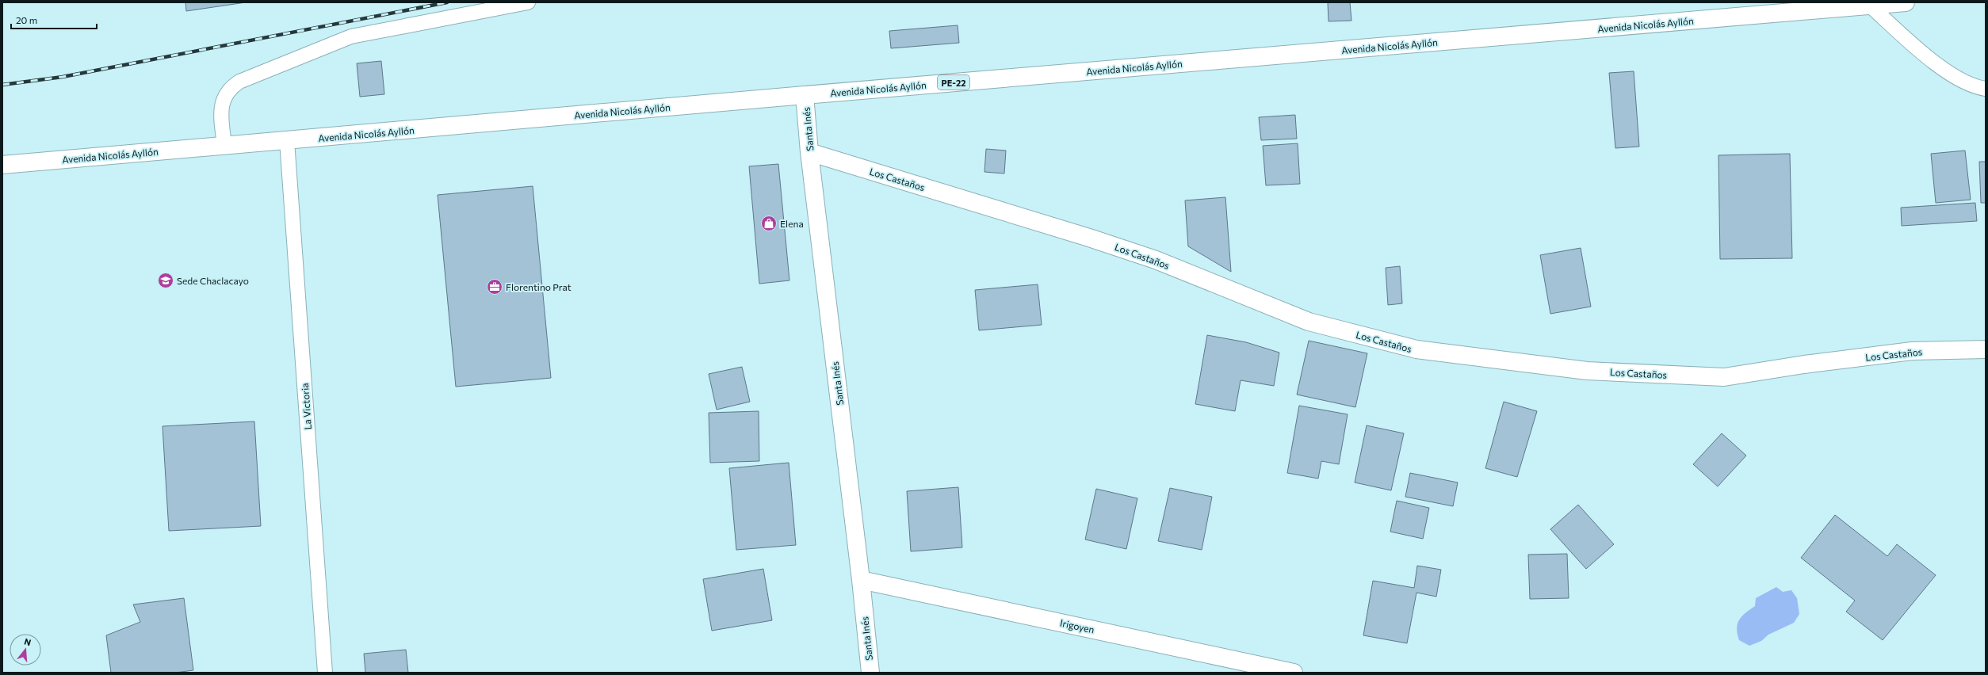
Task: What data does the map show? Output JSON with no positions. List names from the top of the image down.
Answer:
{
  "streets": {
    "main road": [
      "Avenida Nicolás Ayllón",
      "PE-22",
      "Santa Inés",
      "Los Castaños",
      "Irigoyen"
    ],
    "lane": ["La Victoria"]
  },
  "crossings": [
    ["Avenida Nicolás Ayllón", "Santa Inés"],
    ["Avenida Nicolás Ayllón", "La Victoria"],
    ["Santa Inés", "Los Castaños"],
    ["Santa Inés", "Irigoyen"]
  ],
  "places": {
    "shop": ["Elena"],
    "school or university": ["Sede Chaclacayo"],
    "office": ["Florentino Prat"]
  },
  "scale_bar": "20 m",
  "north": "top"
}
